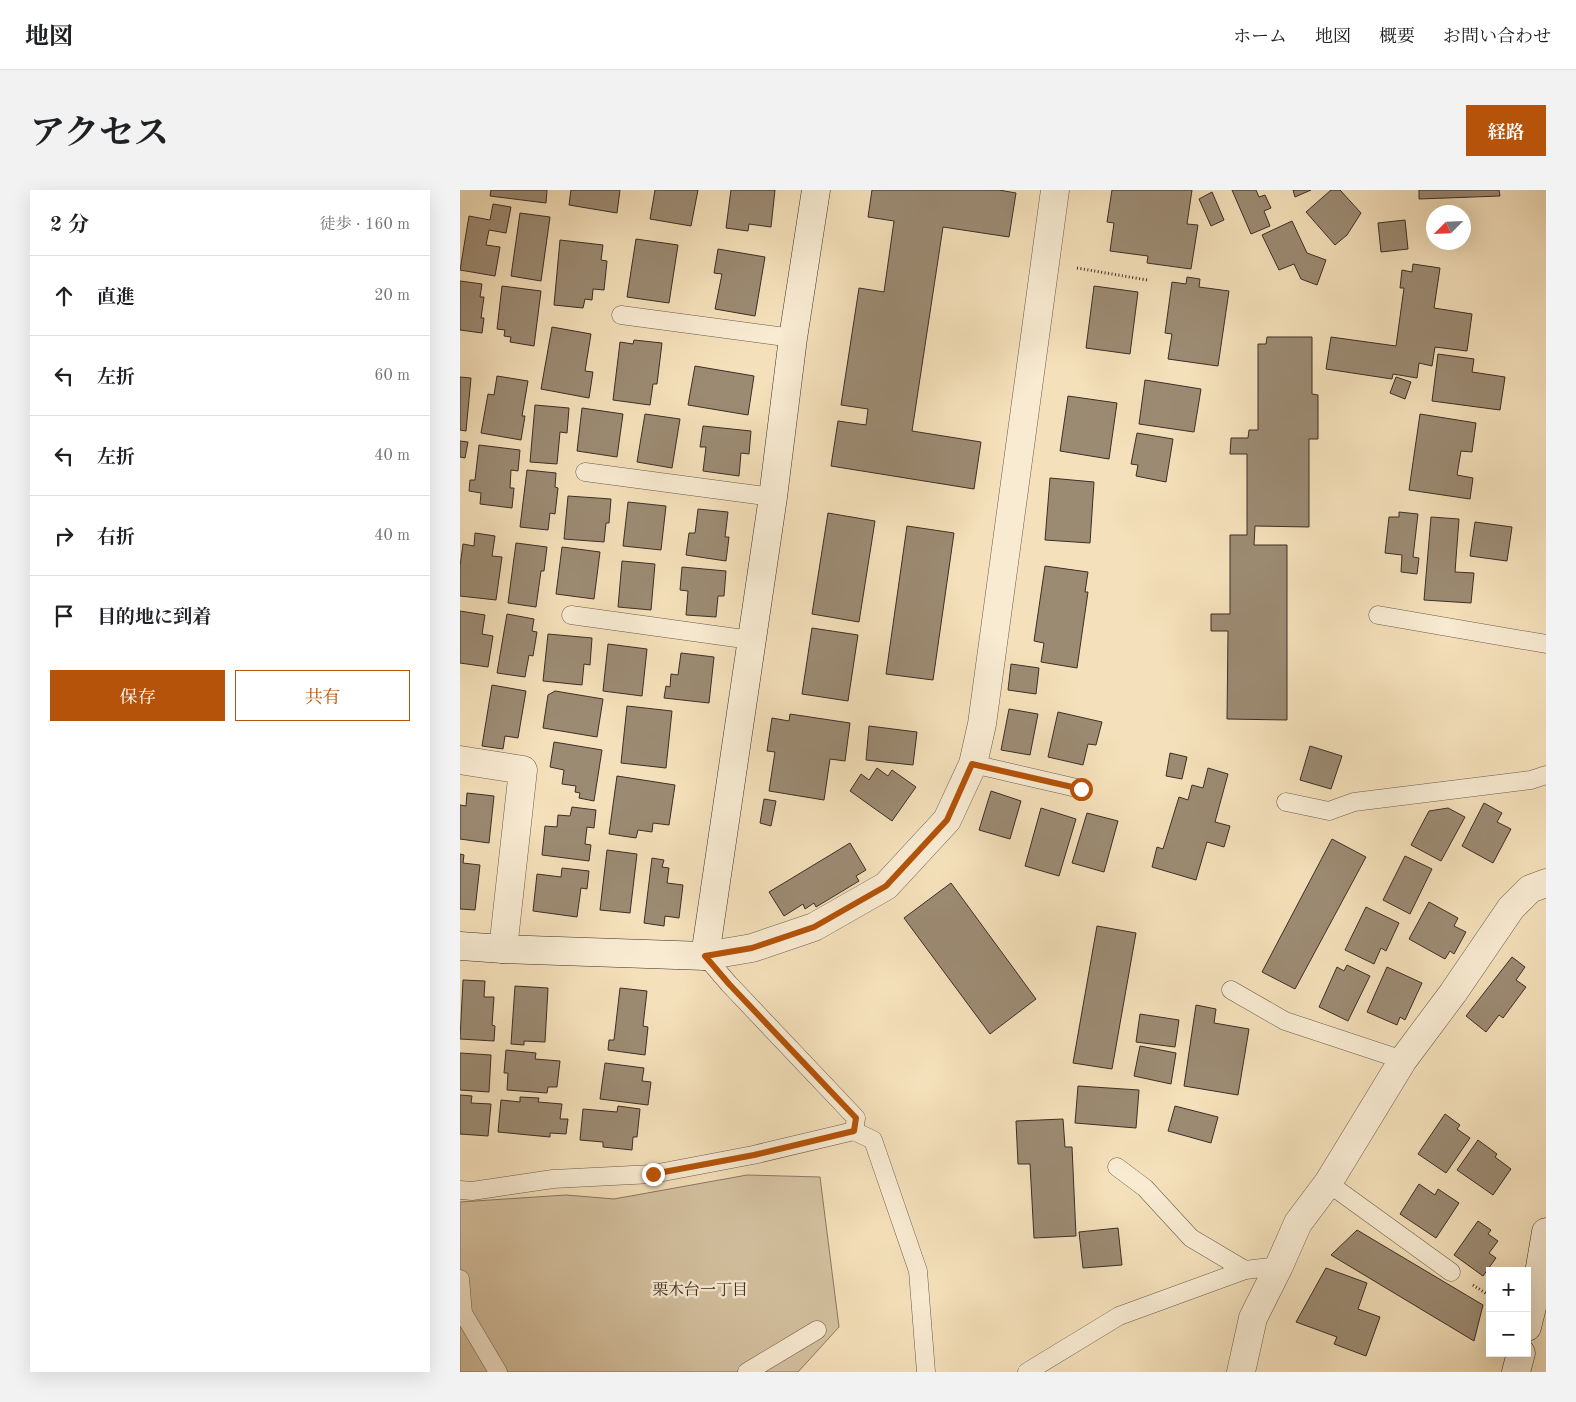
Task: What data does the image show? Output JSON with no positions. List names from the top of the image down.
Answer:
{
  "districts": ["栗木台一丁目"],
  "north": "bottom left",
  "page": {
    "header": "地図",
    "nav": [
      "ホーム",
      "地図",
      "概要",
      "お問い合わせ"
    ],
    "title": "アクセス",
    "buttons": [
      "経路",
      ["保存", "共有"]
    ],
    "heading": ["2 分", "徒歩 · 160 m"],
    "list": [
      ["直進", "20 m"],
      ["左折", "60 m"],
      ["左折", "40 m"],
      ["右折", "40 m"],
      "目的地に到着"
    ],
    "map_buttons": ["+", "−"]
  }
}
